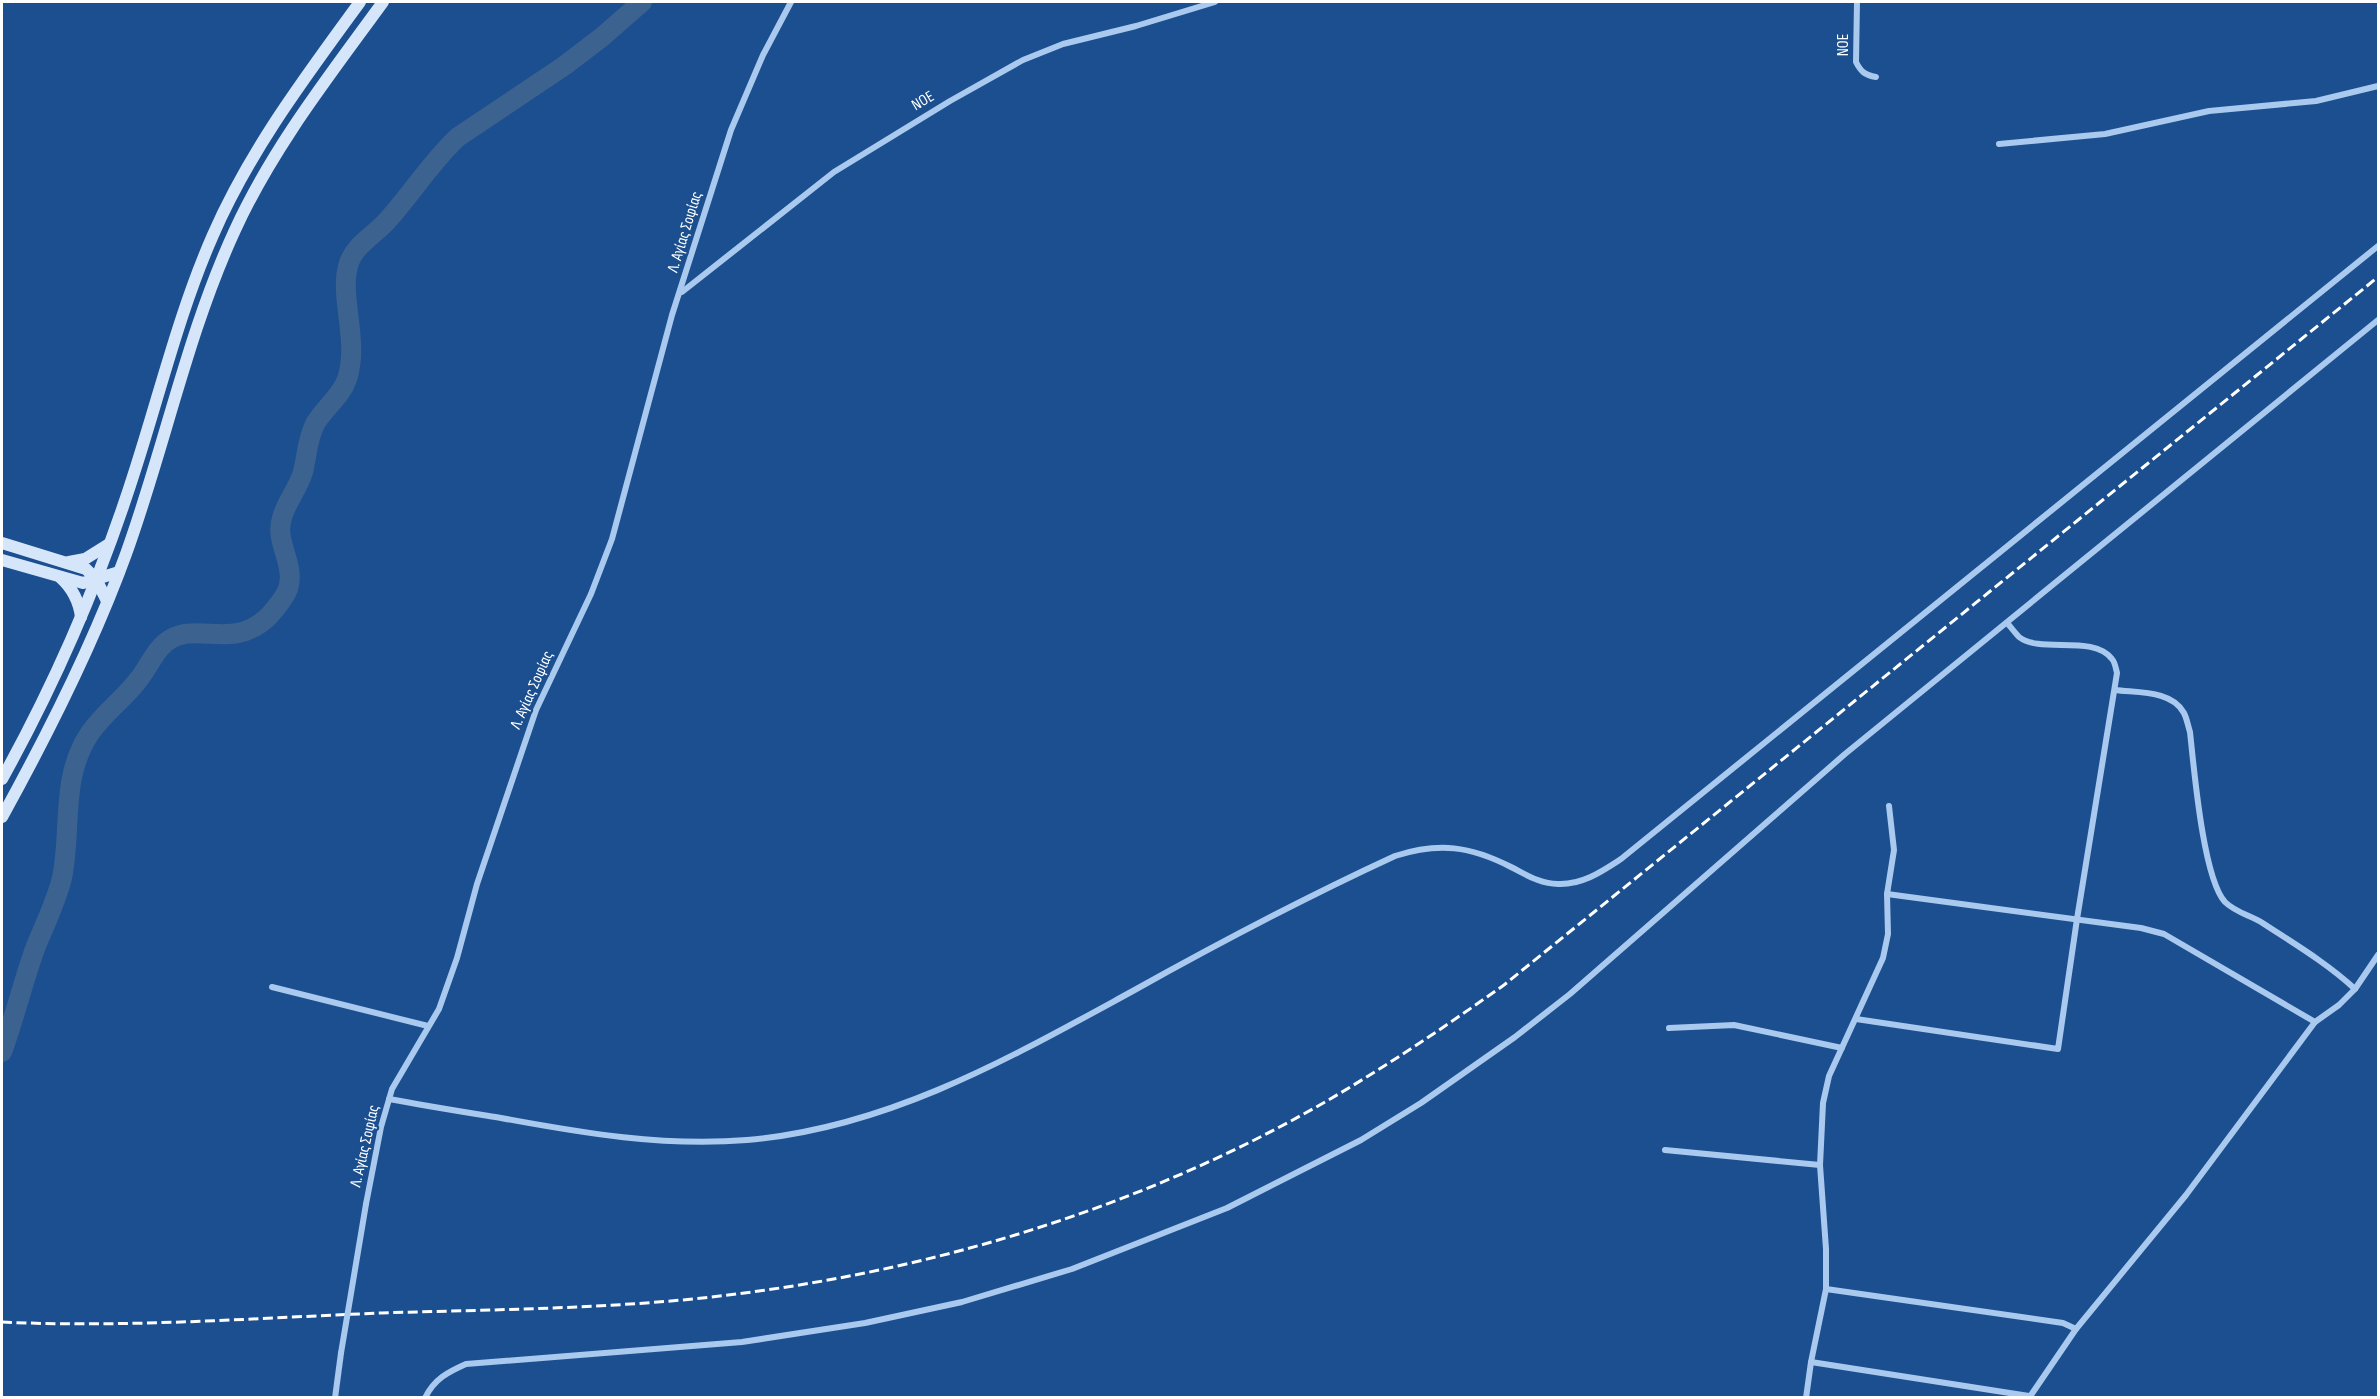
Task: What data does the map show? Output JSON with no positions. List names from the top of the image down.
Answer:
{
  "streets": {
    "street": ["NOE", "Λ. Αγίας Σοφίας"]
  },
  "crossings": [
    ["NOE", "Λ. Αγίας Σοφίας"]
  ]
}
